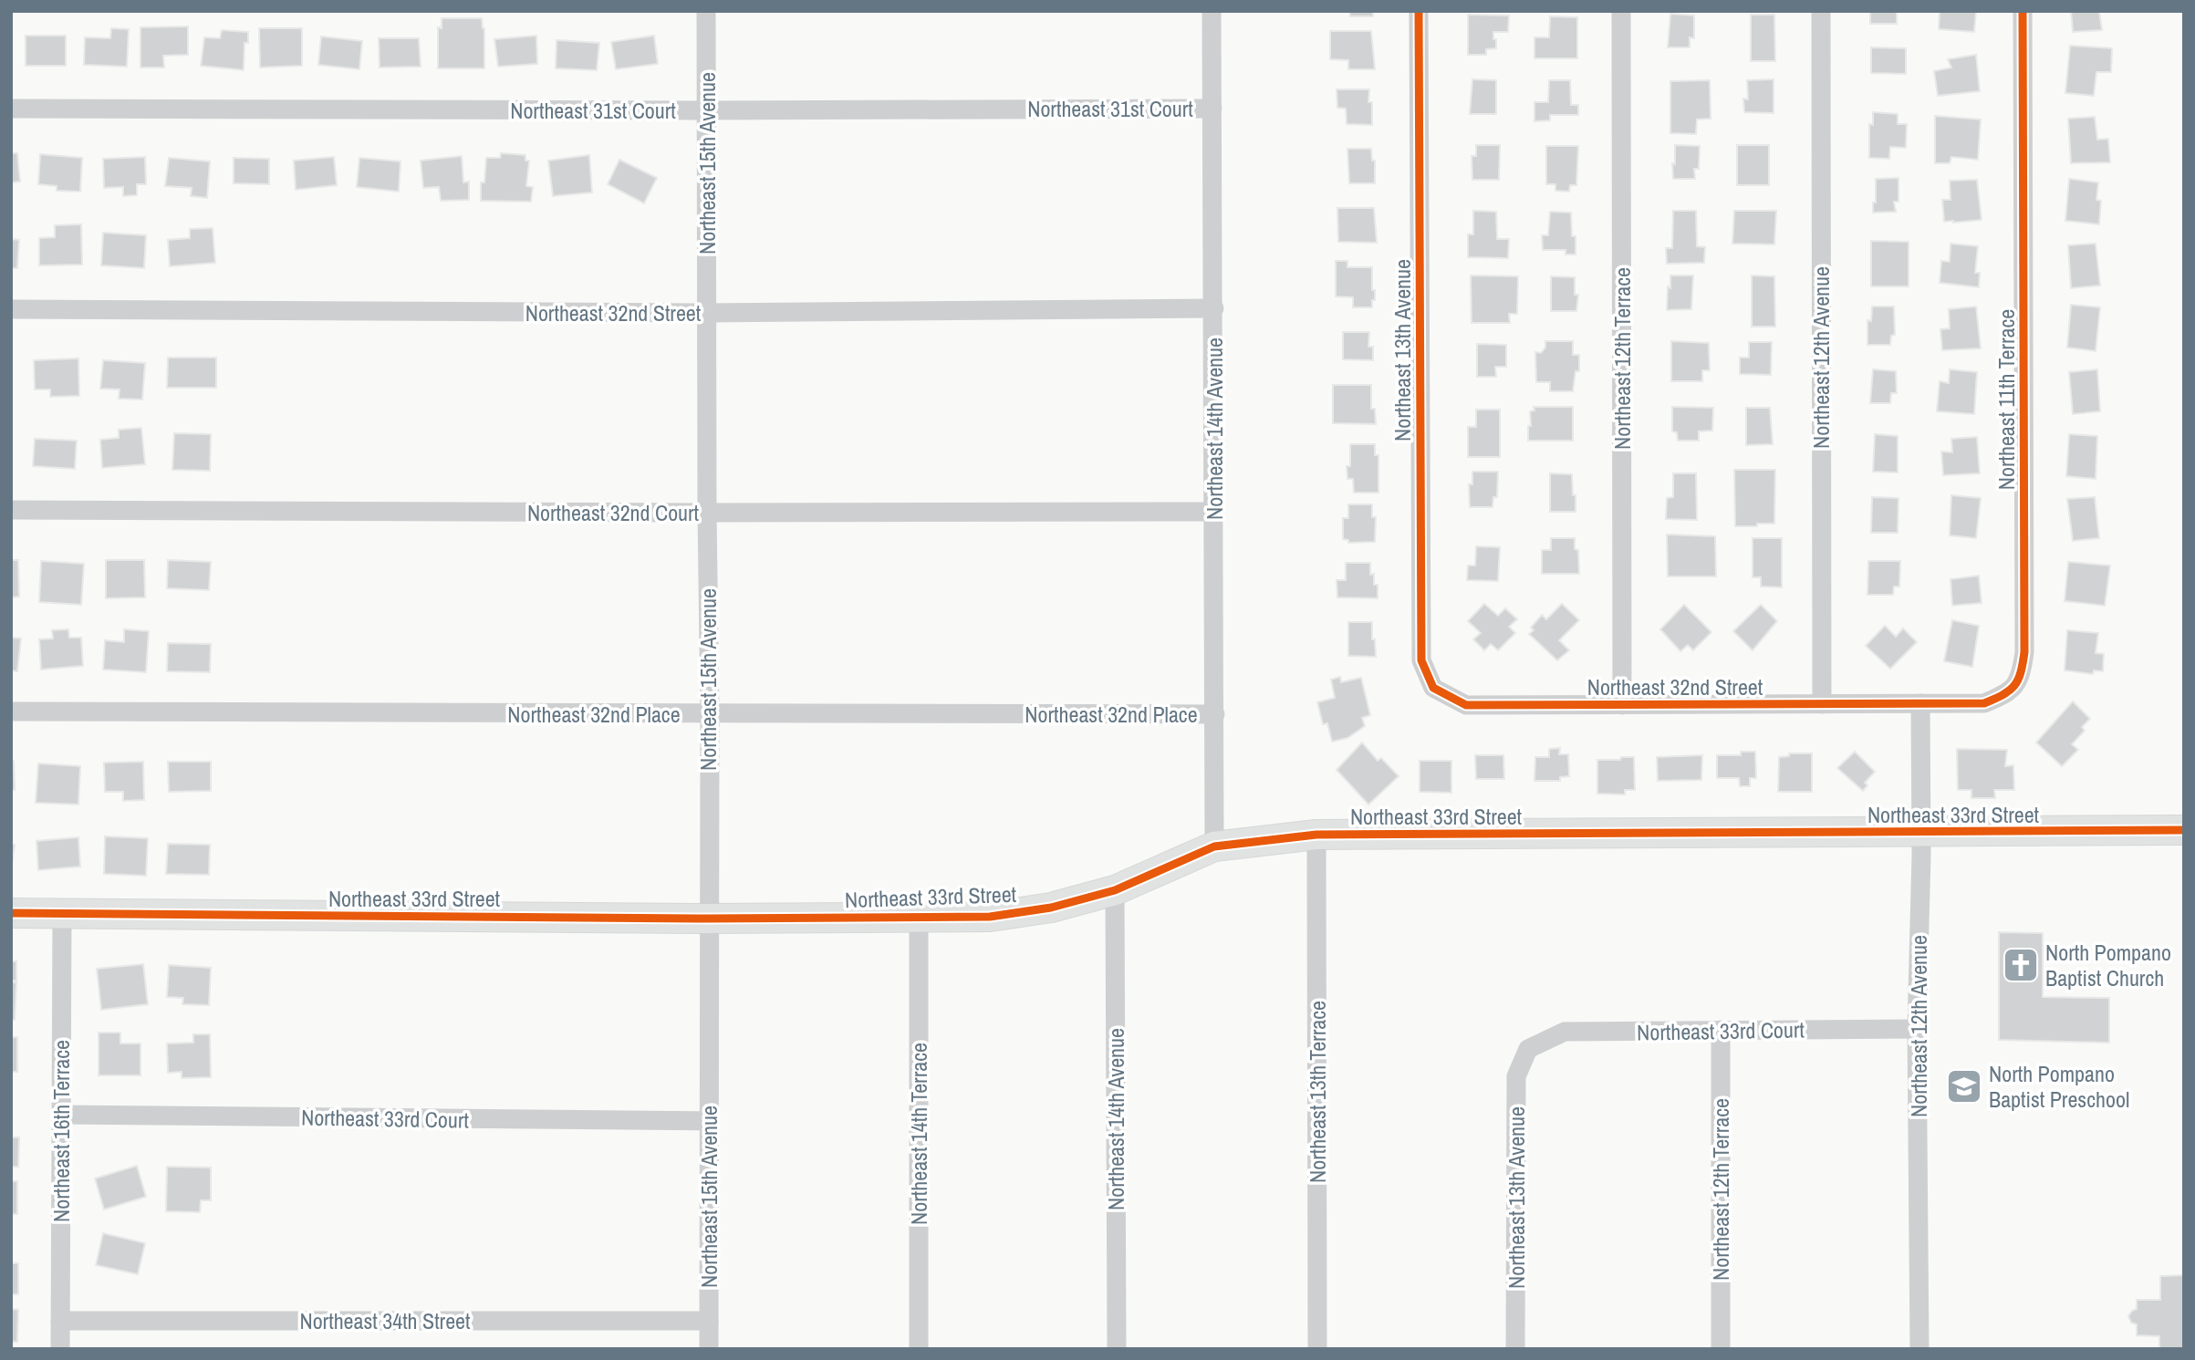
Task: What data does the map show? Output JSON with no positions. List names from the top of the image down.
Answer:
{
  "streets": {
    "street": [
      "Northeast 31st Court",
      "Northeast 15th Avenue",
      "Northeast 32nd Street",
      "Northeast 13th Avenue",
      "Northeast 12th Avenue",
      "Northeast 12th Terrace",
      "Northeast 11th Terrace",
      "Northeast 14th Avenue",
      "Northeast 32nd Court",
      "Northeast 32nd Place",
      "Northeast 33rd Street",
      "Northeast 33rd Court",
      "Northeast 13th Terrace",
      "Northeast 16th Terrace",
      "Northeast 14th Terrace",
      "Northeast 34th Street"
    ]
  },
  "crossings": [
    ["Northeast 31st Court", "Northeast 15th Avenue"],
    ["Northeast 31st Court", "Northeast 14th Avenue"],
    ["Northeast 15th Avenue", "Northeast 32nd Street"],
    ["Northeast 15th Avenue", "Northeast 32nd Court"],
    ["Northeast 15th Avenue", "Northeast 32nd Place"],
    ["Northeast 15th Avenue", "Northeast 33rd Street"],
    ["Northeast 15th Avenue", "Northeast 33rd Court"],
    ["Northeast 15th Avenue", "Northeast 34th Street"],
    ["Northeast 32nd Street", "Northeast 13th Avenue"],
    ["Northeast 32nd Street", "Northeast 12th Avenue"],
    ["Northeast 32nd Street", "Northeast 12th Terrace"],
    ["Northeast 32nd Street", "Northeast 11th Terrace"],
    ["Northeast 32nd Street", "Northeast 14th Avenue"],
    ["Northeast 13th Avenue", "Northeast 33rd Court"],
    ["Northeast 12th Avenue", "Northeast 11th Terrace"],
    ["Northeast 12th Avenue", "Northeast 33rd Street"],
    ["Northeast 12th Avenue", "Northeast 33rd Court"],
    ["Northeast 12th Terrace", "Northeast 33rd Court"],
    ["Northeast 14th Avenue", "Northeast 32nd Court"],
    ["Northeast 14th Avenue", "Northeast 32nd Place"],
    ["Northeast 14th Avenue", "Northeast 33rd Street"],
    ["Northeast 33rd Street", "Northeast 13th Terrace"],
    ["Northeast 33rd Street", "Northeast 16th Terrace"],
    ["Northeast 33rd Street", "Northeast 14th Terrace"],
    ["Northeast 33rd Court", "Northeast 16th Terrace"],
    ["Northeast 16th Terrace", "Northeast 34th Street"]
  ],
  "places": {
    "church": ["North Pompano Baptist Church"],
    "school or university": ["North Pompano Baptist Preschool"]
  }
}
